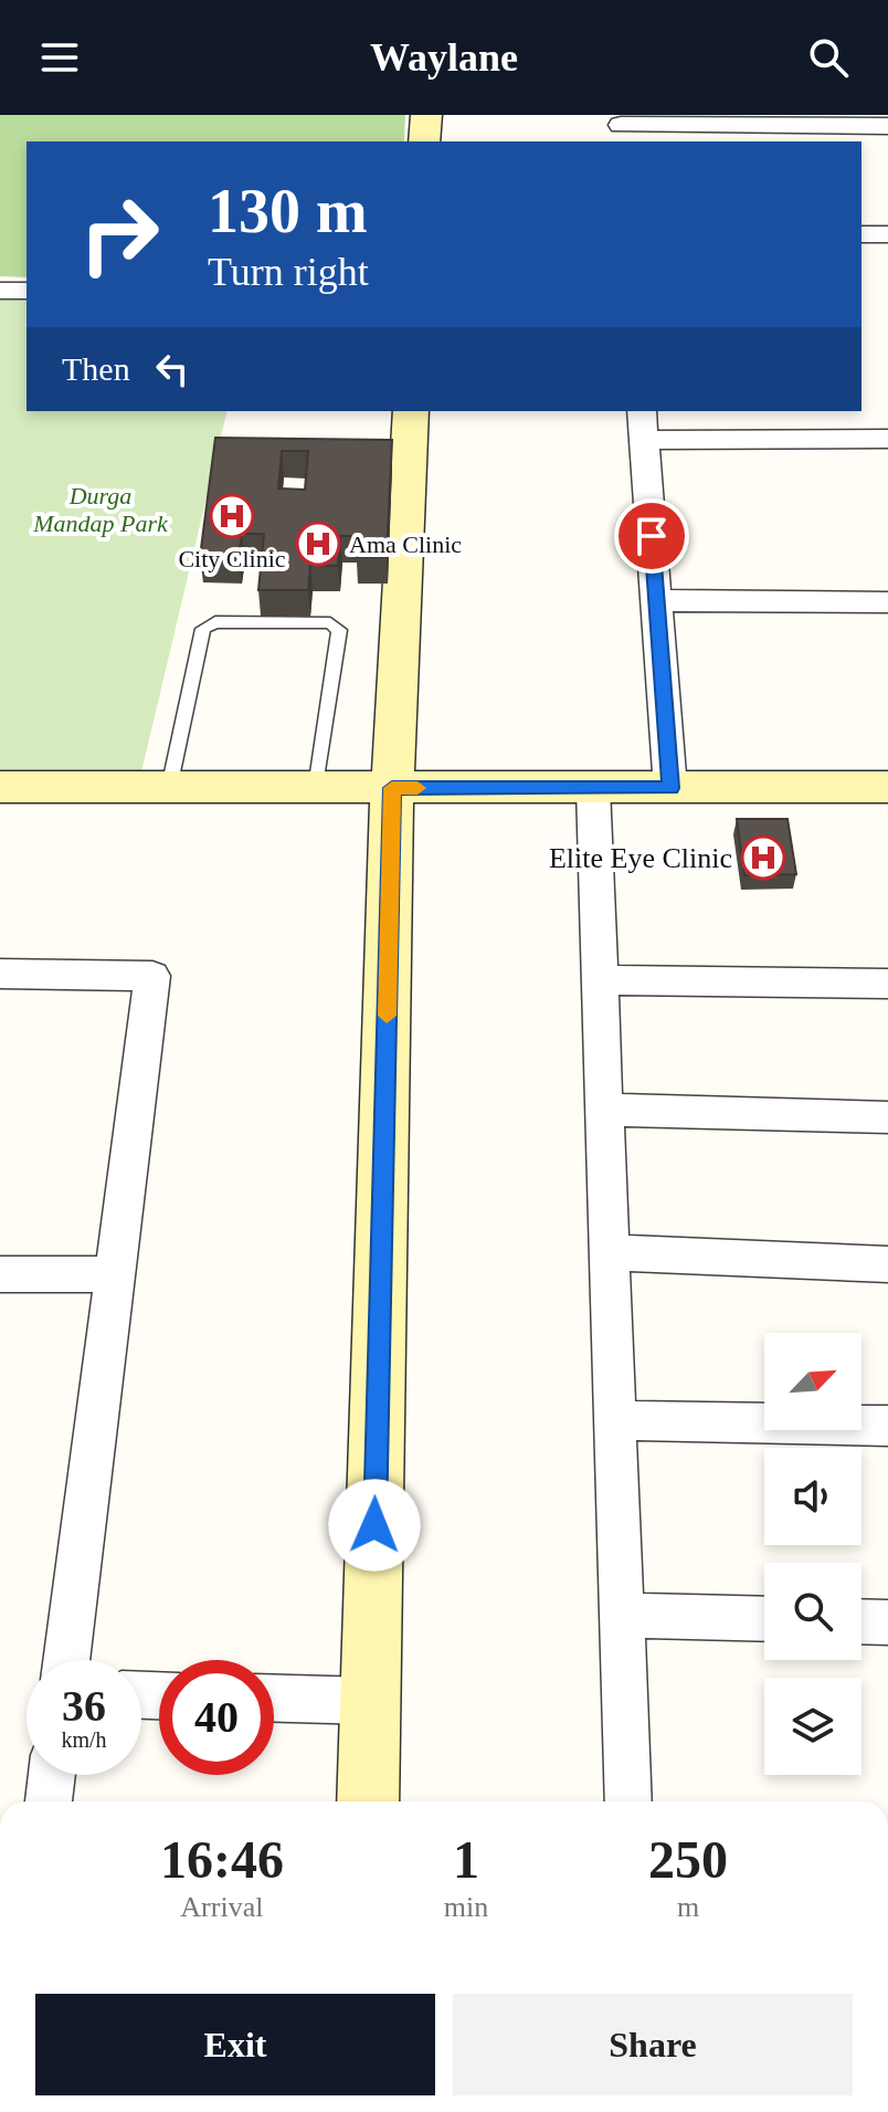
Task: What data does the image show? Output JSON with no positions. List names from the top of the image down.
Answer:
{
  "parks": ["Durga Mandap Park"],
  "places": {
    "hospital": ["City Clinic", "Ama Clinic", "Elite Eye Clinic"]
  },
  "north": "top right",
  "page": {
    "header": "Waylane",
    "turn": ["130 m", "Turn right"],
    "then": "Then",
    "speed": "36 km/h",
    "limit": "40",
    "eta": [
      "16:46",
      "Arrival",
      "1",
      "min",
      "250",
      "m"
    ],
    "buttons": ["Exit", "Share"]
  }
}
